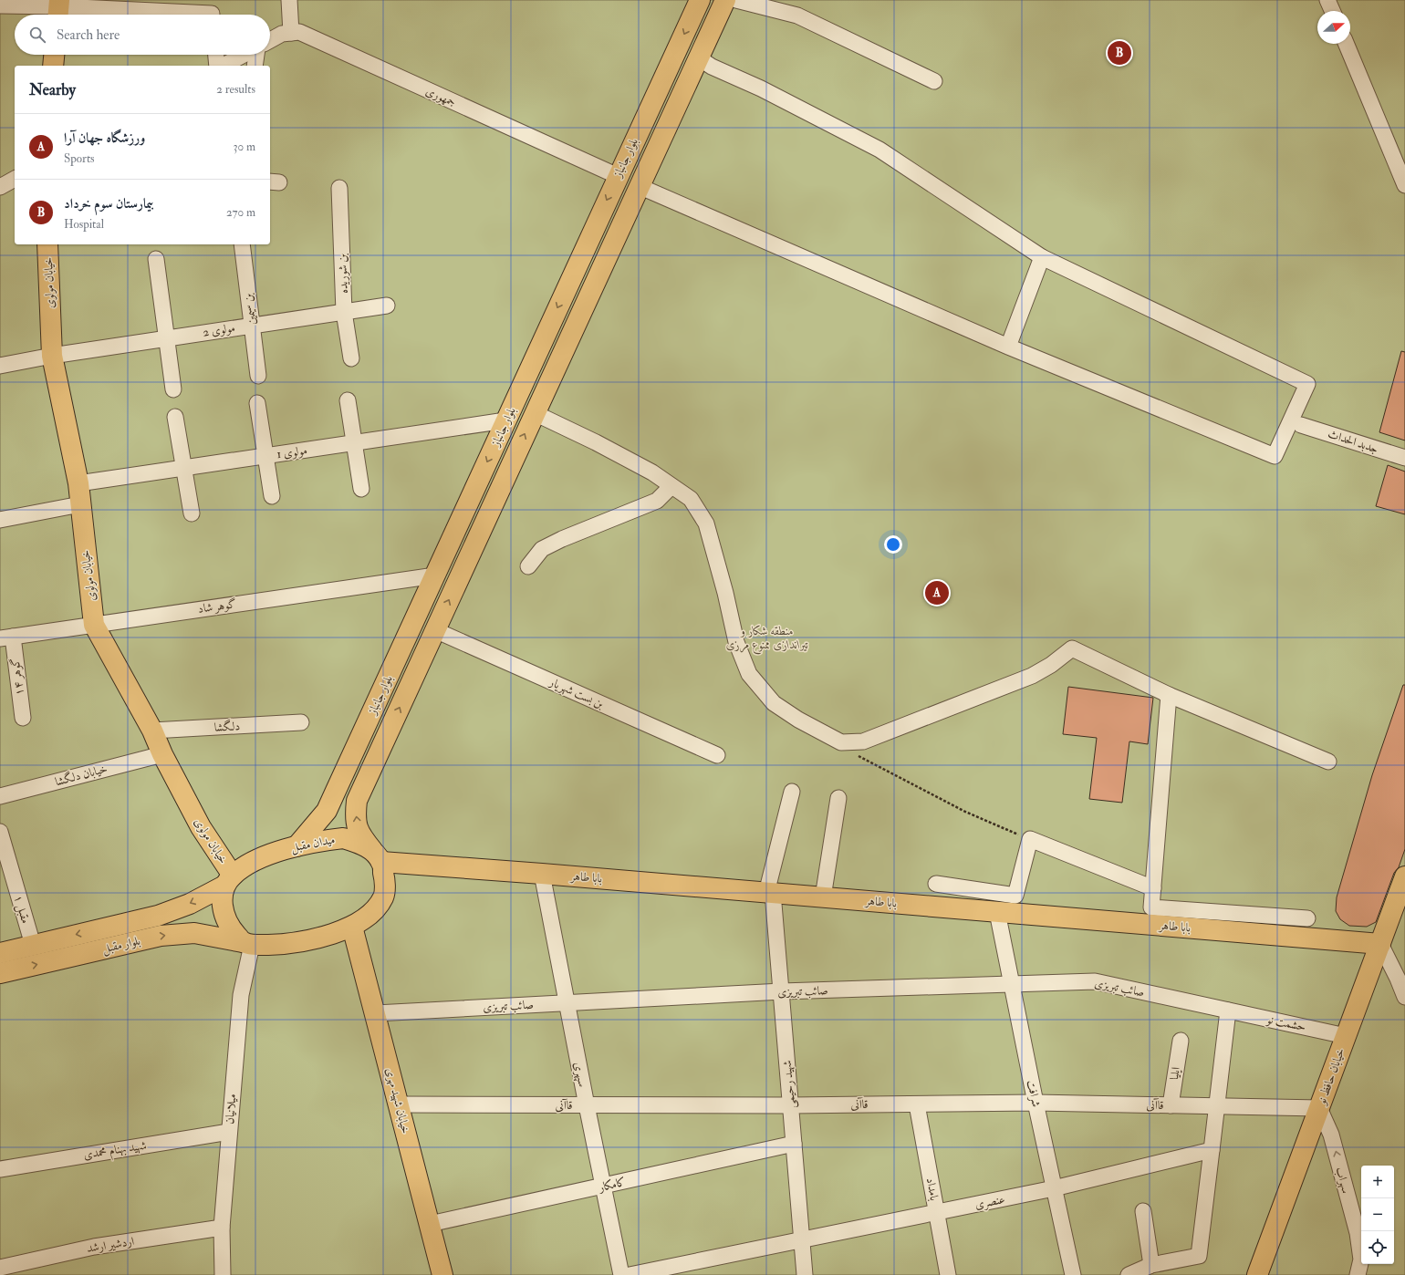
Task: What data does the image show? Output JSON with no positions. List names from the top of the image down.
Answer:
{
  "streets": {
    "main road": [
      "بلوار جانباز",
      "خیابان مولوی",
      "میدان مقبل",
      "بابا طاهر",
      "بلوار مقبل",
      "خیابان حافظ نو",
      "خیابان شهید مهری"
    ],
    "street": [
      "جمهوری",
      "بن شوریده",
      "بن سیمین",
      "مولوی 2",
      "جدبد الحداث",
      "مولوی 1",
      "گوهر شاد",
      "گوهر ۱۴",
      "بن بست شهریار",
      "دلگشا",
      "خیابان دلگشا",
      "مقبل ۱",
      "صائب تبریزی",
      "حشمت نو",
      "ایلیا",
      "سپهری",
      "شهید رحیمی",
      "شرافت",
      "قاآنی",
      "میلانیان",
      "شهید بهنام محمدی",
      "سهراب",
      "کامکار",
      "بامداد",
      "عنصری",
      "اردشیر ارشد"
    ]
  },
  "crossings": [
    ["جمهوری", "بلوار جانباز"],
    ["بلوار جانباز", "مولوی 1"],
    ["بلوار جانباز", "گوهر شاد"],
    ["بلوار جانباز", "بن بست شهریار"],
    ["بلوار جانباز", "میدان مقبل"],
    ["بلوار جانباز", "بابا طاهر"],
    ["بن شوریده", "مولوی 2"],
    ["خیابان مولوی", "مولوی 2"],
    ["خیابان مولوی", "مولوی 1"],
    ["خیابان مولوی", "گوهر شاد"],
    ["خیابان مولوی", "دلگشا"],
    ["خیابان مولوی", "خیابان دلگشا"],
    ["خیابان مولوی", "میدان مقبل"],
    ["خیابان مولوی", "بلوار مقبل"],
    ["بن سیمین", "مولوی 2"],
    ["گوهر شاد", "گوهر ۱۴"],
    ["میدان مقبل", "بابا طاهر"],
    ["میدان مقبل", "بلوار مقبل"],
    ["بابا طاهر", "سپهری"],
    ["بابا طاهر", "خیابان حافظ نو"],
    ["بابا طاهر", "شهید رحیمی"],
    ["بابا طاهر", "شرافت"],
    ["مقبل ۱", "بلوار مقبل"],
    ["بلوار مقبل", "میلانیان"],
    ["صائب تبریزی", "حشمت نو"],
    ["صائب تبریزی", "سپهری"],
    ["صائب تبریزی", "شهید رحیمی"],
    ["صائب تبریزی", "شرافت"],
    ["صائب تبریزی", "خیابان شهید مهری"],
    ["حشمت نو", "خیابان حافظ نو"],
    ["ایلیا", "قاآنی"],
    ["سپهری", "قاآنی"],
    ["سپهری", "کامکار"],
    ["خیابان حافظ نو", "قاآنی"],
    ["خیابان حافظ نو", "سهراب"],
    ["شهید رحیمی", "قاآنی"],
    ["شهید رحیمی", "کامکار"],
    ["شهید رحیمی", "عنصری"],
    ["شرافت", "قاآنی"],
    ["شرافت", "عنصری"],
    ["خیابان شهید مهری", "قاآنی"],
    ["خیابان شهید مهری", "کامکار"],
    ["قاآنی", "سهراب"],
    ["قاآنی", "بامداد"],
    ["میلانیان", "شهید بهنام محمدی"],
    ["میلانیان", "اردشیر ارشد"],
    ["بامداد", "عنصری"]
  ],
  "one_way": ["سهراب"],
  "parks": ["منطقه شکار و تیراندازی ممنوع مرزی"],
  "north": "right",
  "page": {
    "search": "Search here",
    "pins": ["B", "A"],
    "heading": ["Nearby", "2 results"],
    "list": [
      {
        "mark": "A",
        "name": "ورزشگاه جهان آرا",
        "note": "Sports",
        "value": "30 m"
      },
      {
        "mark": "B",
        "name": "بیمارستان سوم خرداد",
        "note": "Hospital",
        "value": "270 m"
      }
    ],
    "map_buttons": ["+", "−"]
  }
}
